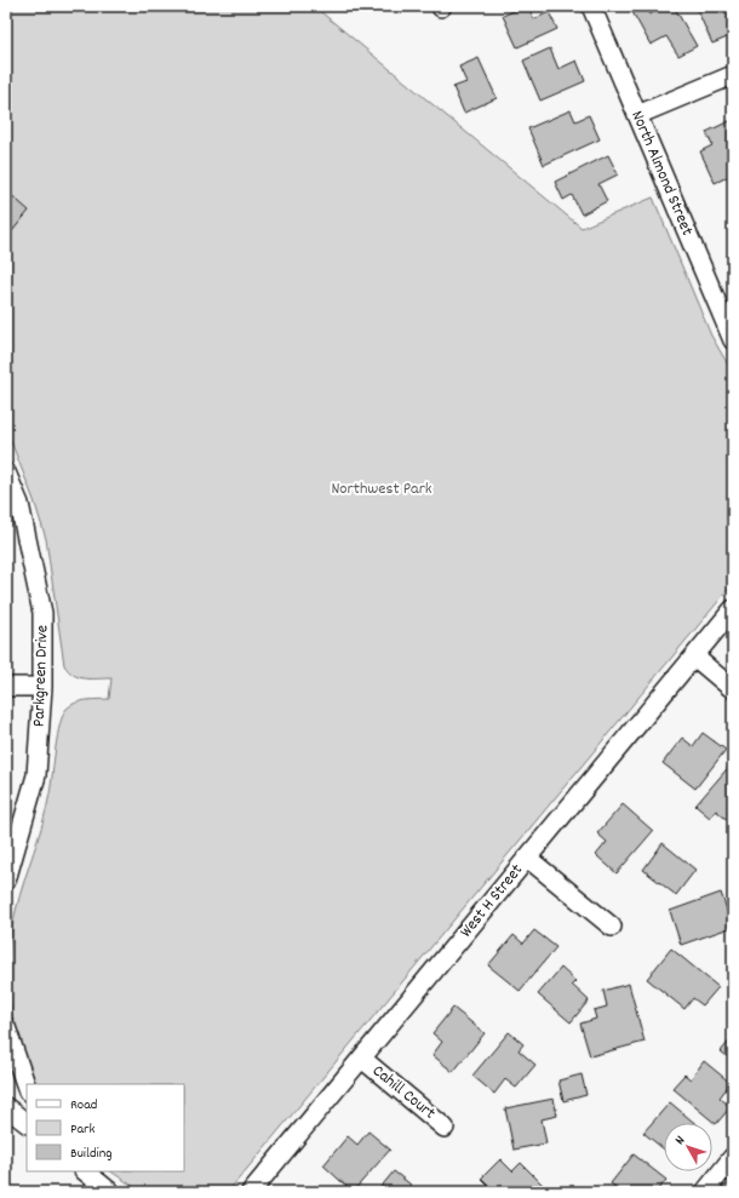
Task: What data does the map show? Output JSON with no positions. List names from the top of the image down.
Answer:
{
  "streets": {
    "street": [
      "North Almond Street",
      "Parkgreen Drive",
      "West H Street",
      "Cahill Court"
    ]
  },
  "crossings": [
    ["West H Street", "Cahill Court"]
  ],
  "parks": ["Northwest Park"],
  "legend": ["Road", "Park", "Building"],
  "north": "top left"
}
